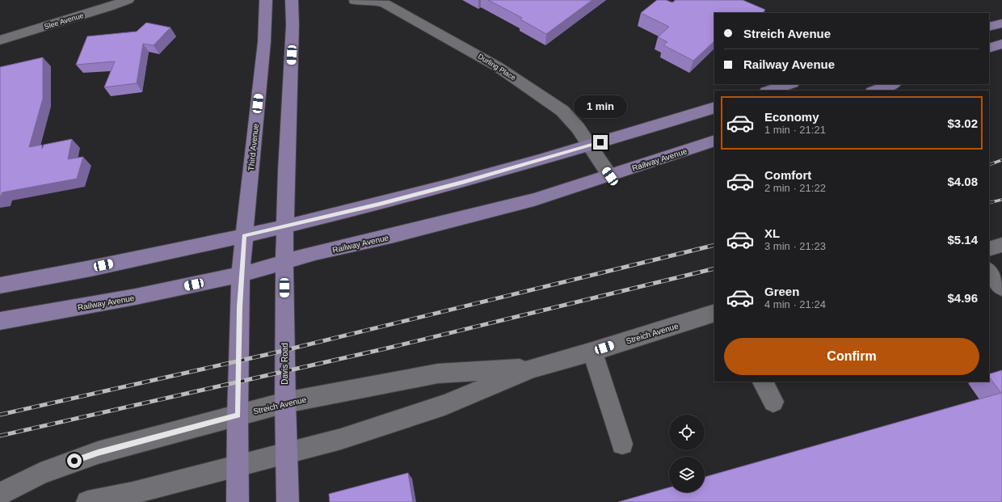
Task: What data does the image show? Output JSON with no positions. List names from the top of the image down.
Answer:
{
  "streets": {
    "main road": ["Third Avenue", "Railway Avenue", "Davis Road"],
    "street": ["Slee Avenue", "Durling Place", "Streich Avenue"]
  },
  "crossings": [
    ["Durling Place", "Railway Avenue"],
    ["Railway Avenue", "Davis Road"],
    ["Streich Avenue", "Davis Road"]
  ],
  "page": {
    "banner": ["Streich Avenue", "Railway Avenue"],
    "bubble": "1 min",
    "list": [
      {
        "name": "Economy",
        "note": "1 min · 21:21",
        "value": "$3.02"
      },
      {
        "name": "Comfort",
        "note": "2 min · 21:22",
        "value": "$4.08"
      },
      {
        "name": "XL",
        "note": "3 min · 21:23",
        "value": "$5.14"
      },
      {
        "name": "Green",
        "note": "4 min · 21:24",
        "value": "$4.96"
      }
    ],
    "buttons": "Confirm"
  }
}
